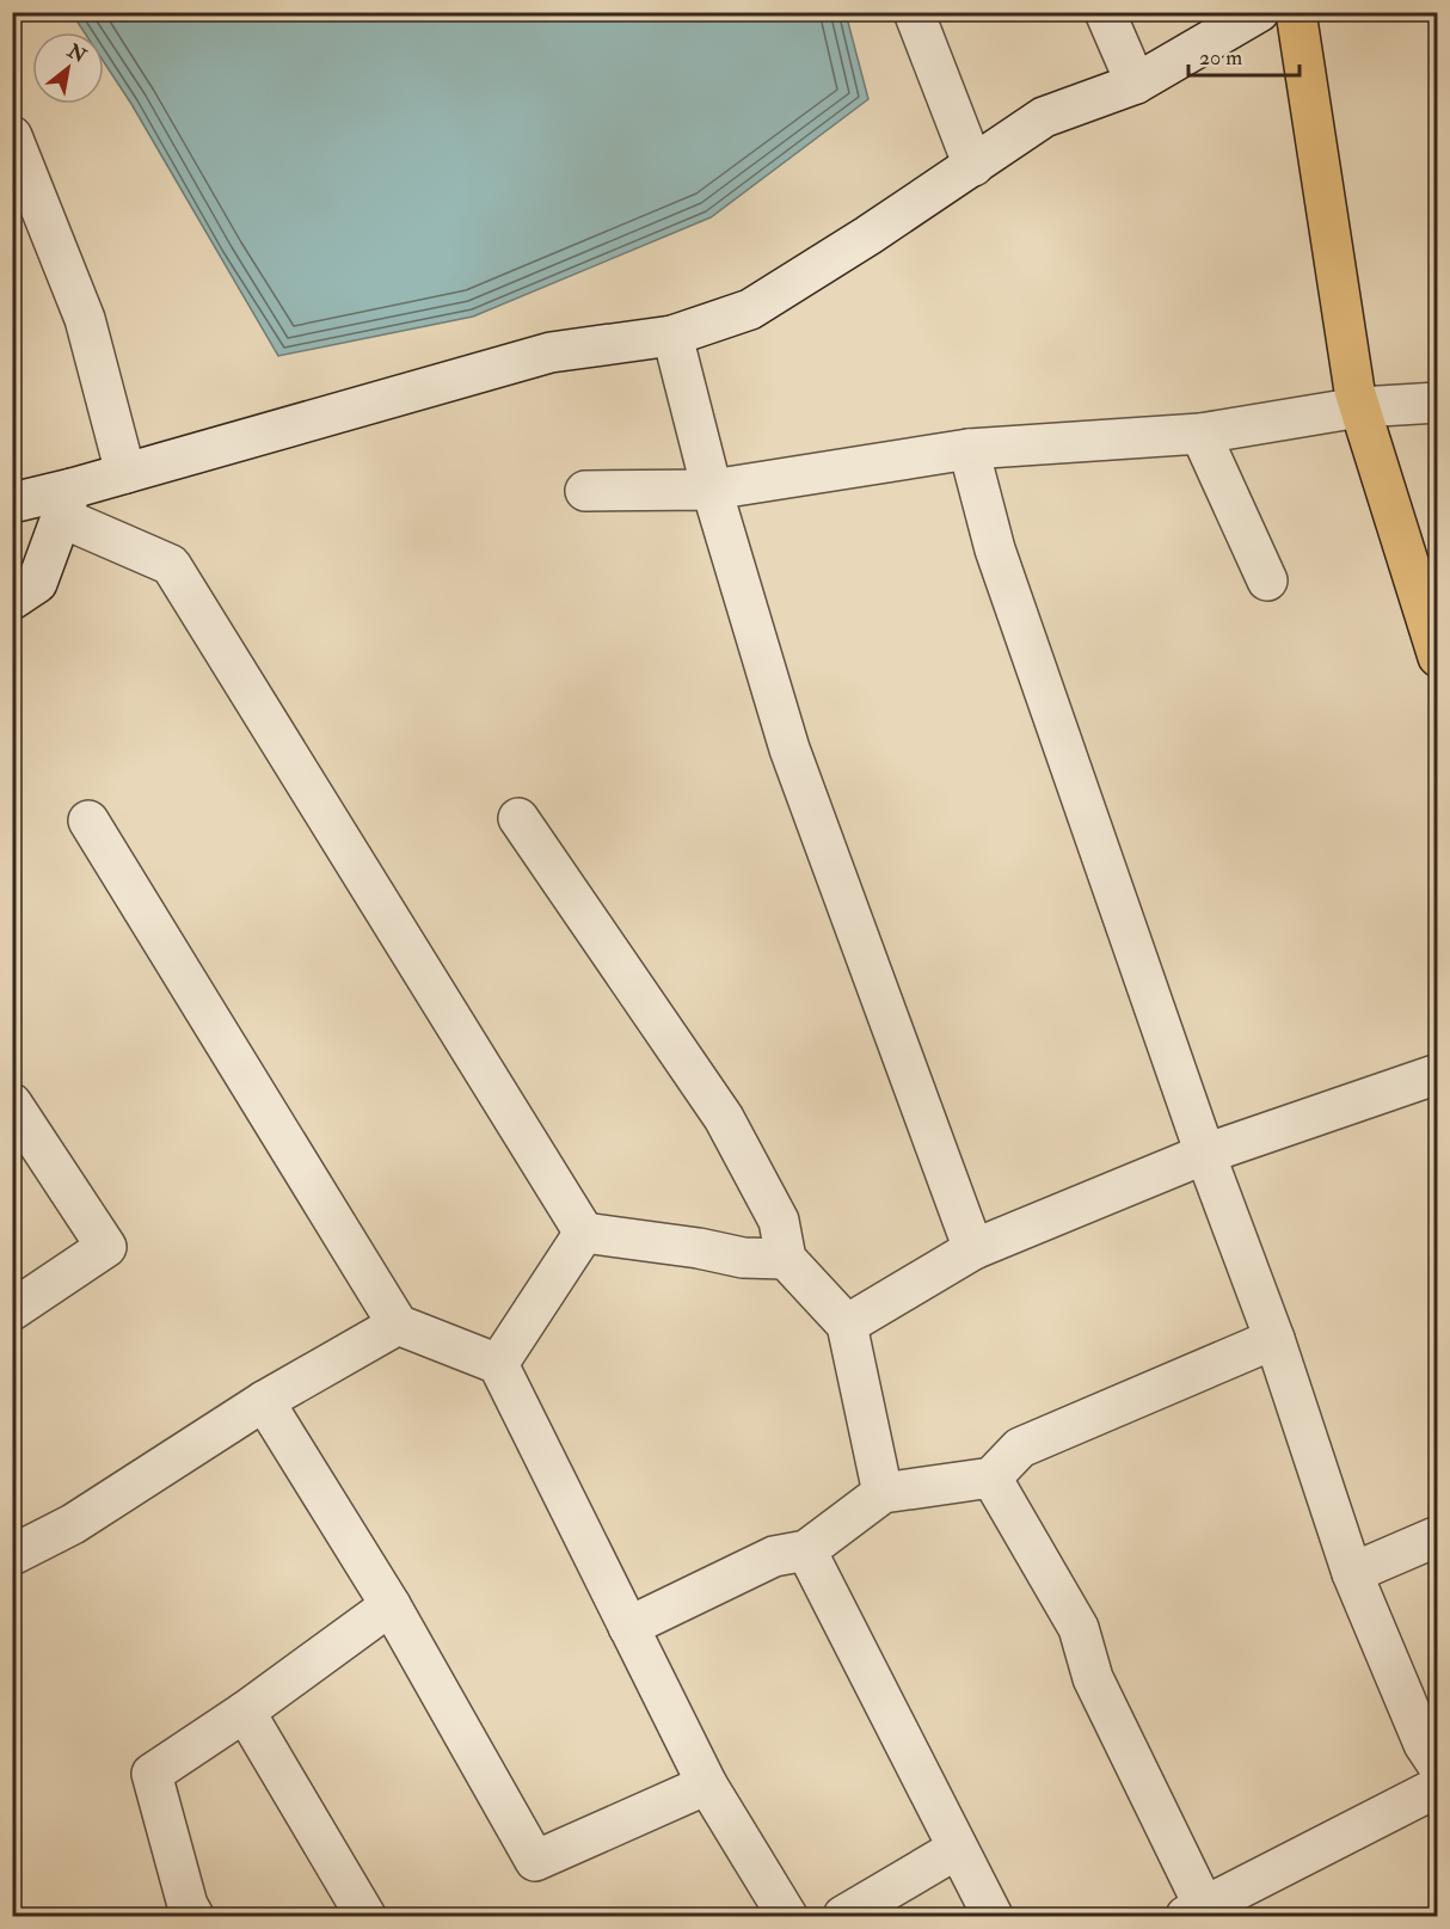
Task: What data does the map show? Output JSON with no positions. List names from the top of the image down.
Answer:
{
  "scale_bar": "20 m",
  "north": "top right"
}
